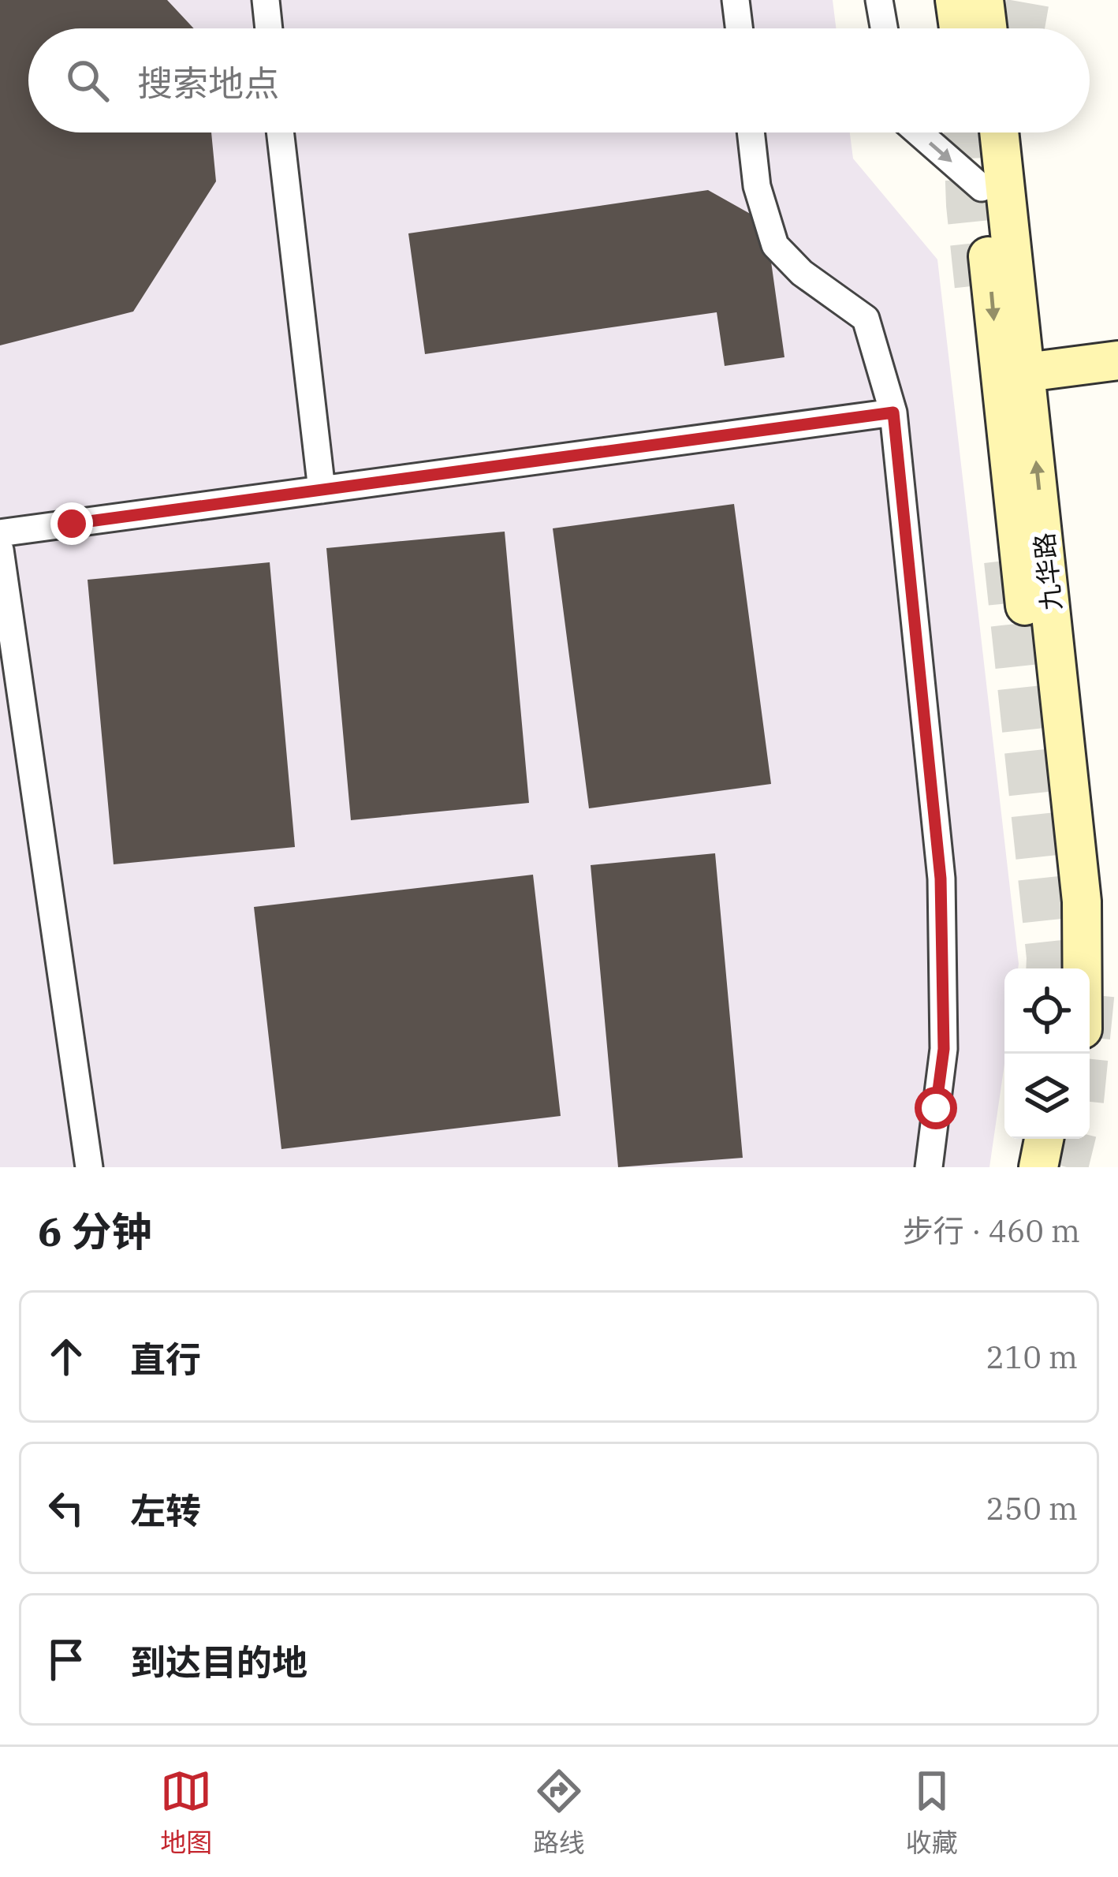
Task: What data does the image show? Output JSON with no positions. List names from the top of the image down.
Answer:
{
  "streets": {
    "street": ["九华路"]
  },
  "page": {
    "search": "搜索地点",
    "heading": ["6 分钟", "步行 · 460 m"],
    "list": [
      ["直行", "210 m"],
      ["左转", "250 m"],
      "到达目的地"
    ],
    "nav": ["地图", "路线", "收藏"]
  }
}
